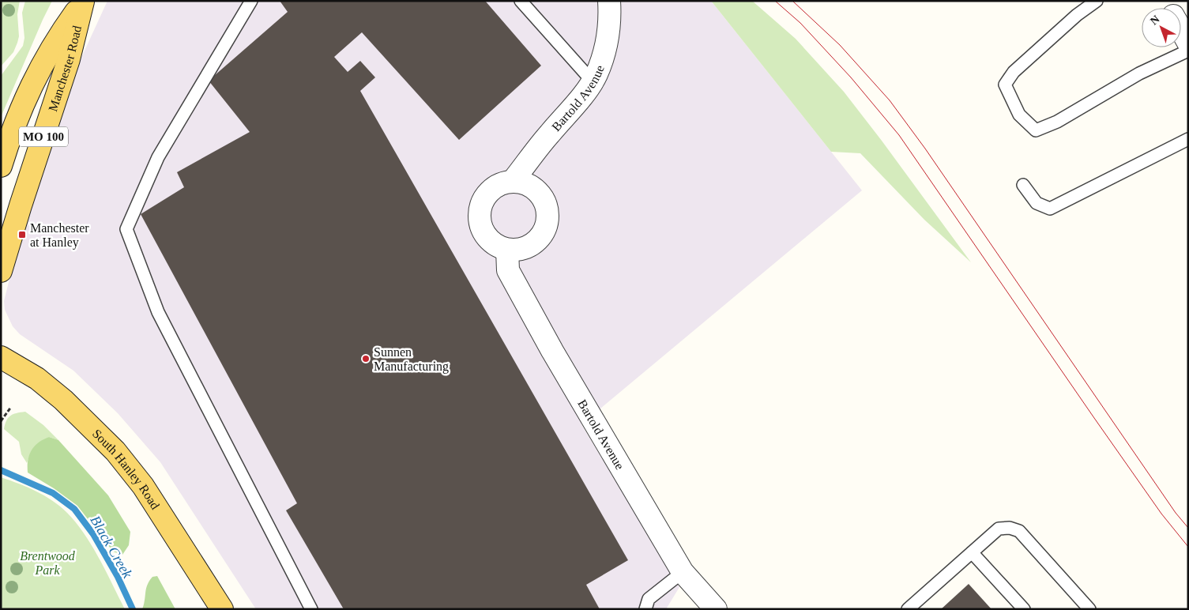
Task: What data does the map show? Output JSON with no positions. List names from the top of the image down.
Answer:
{
  "streets": {
    "main road": ["Manchester Road", "MO 100", "South Hanley Road"],
    "street": ["Bartold Avenue"]
  },
  "water": ["Black Creek"],
  "parks": ["Brentwood Park"],
  "places": {
    "transit": ["Manchester at Hanley"],
    "other": ["Sunnen Manufacturing"]
  },
  "north": "top left"
}
